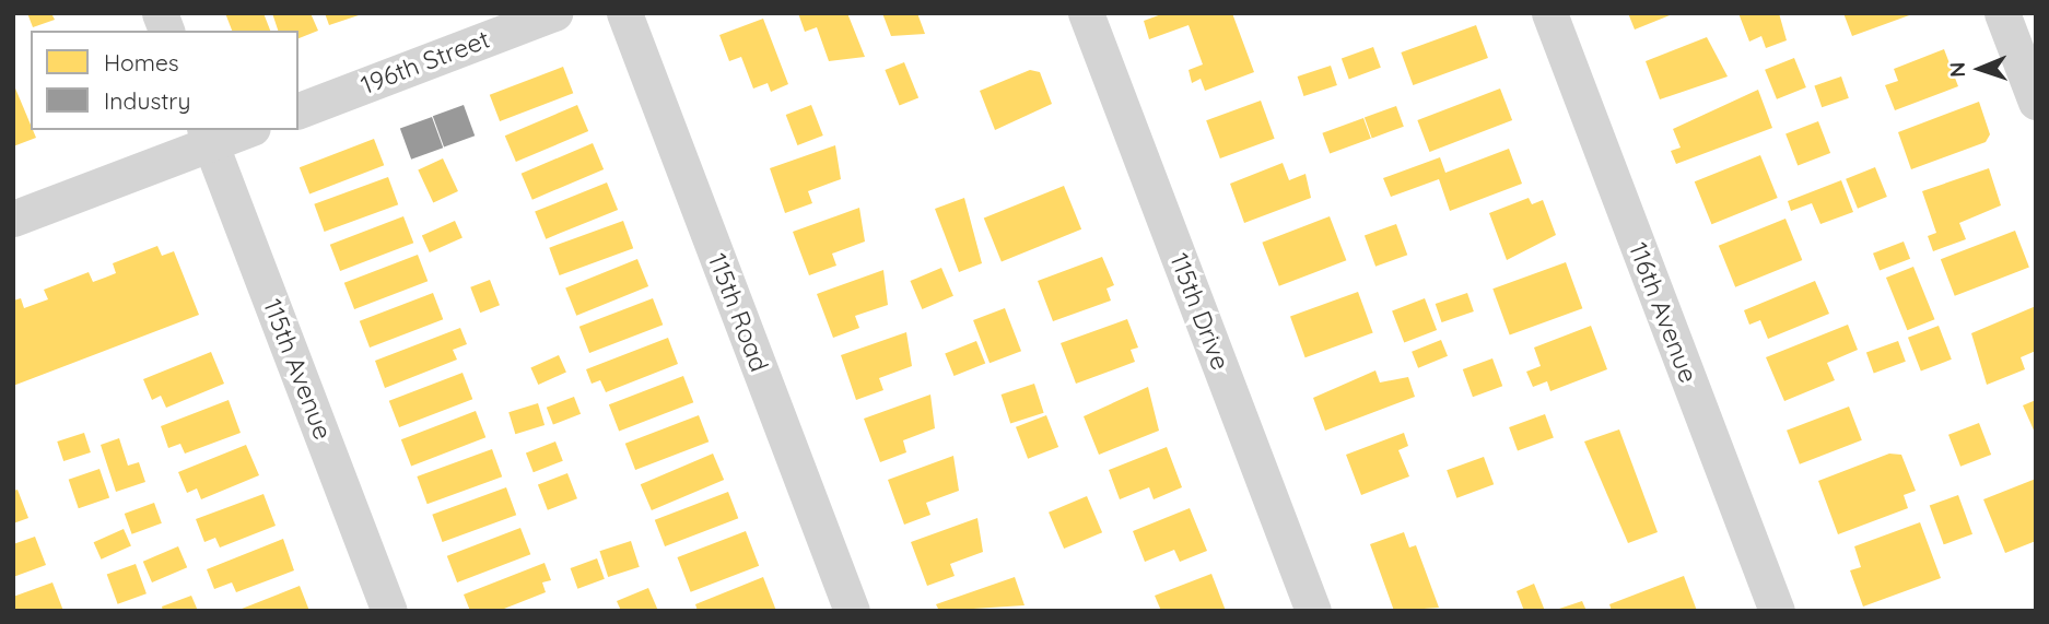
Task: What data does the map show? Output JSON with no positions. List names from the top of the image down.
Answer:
{
  "streets": {
    "street": [
      "196th Street",
      "115th Drive",
      "115th Road",
      "116th Avenue",
      "115th Avenue"
    ]
  },
  "legend": ["Homes", "Industry"],
  "north": "left"
}
